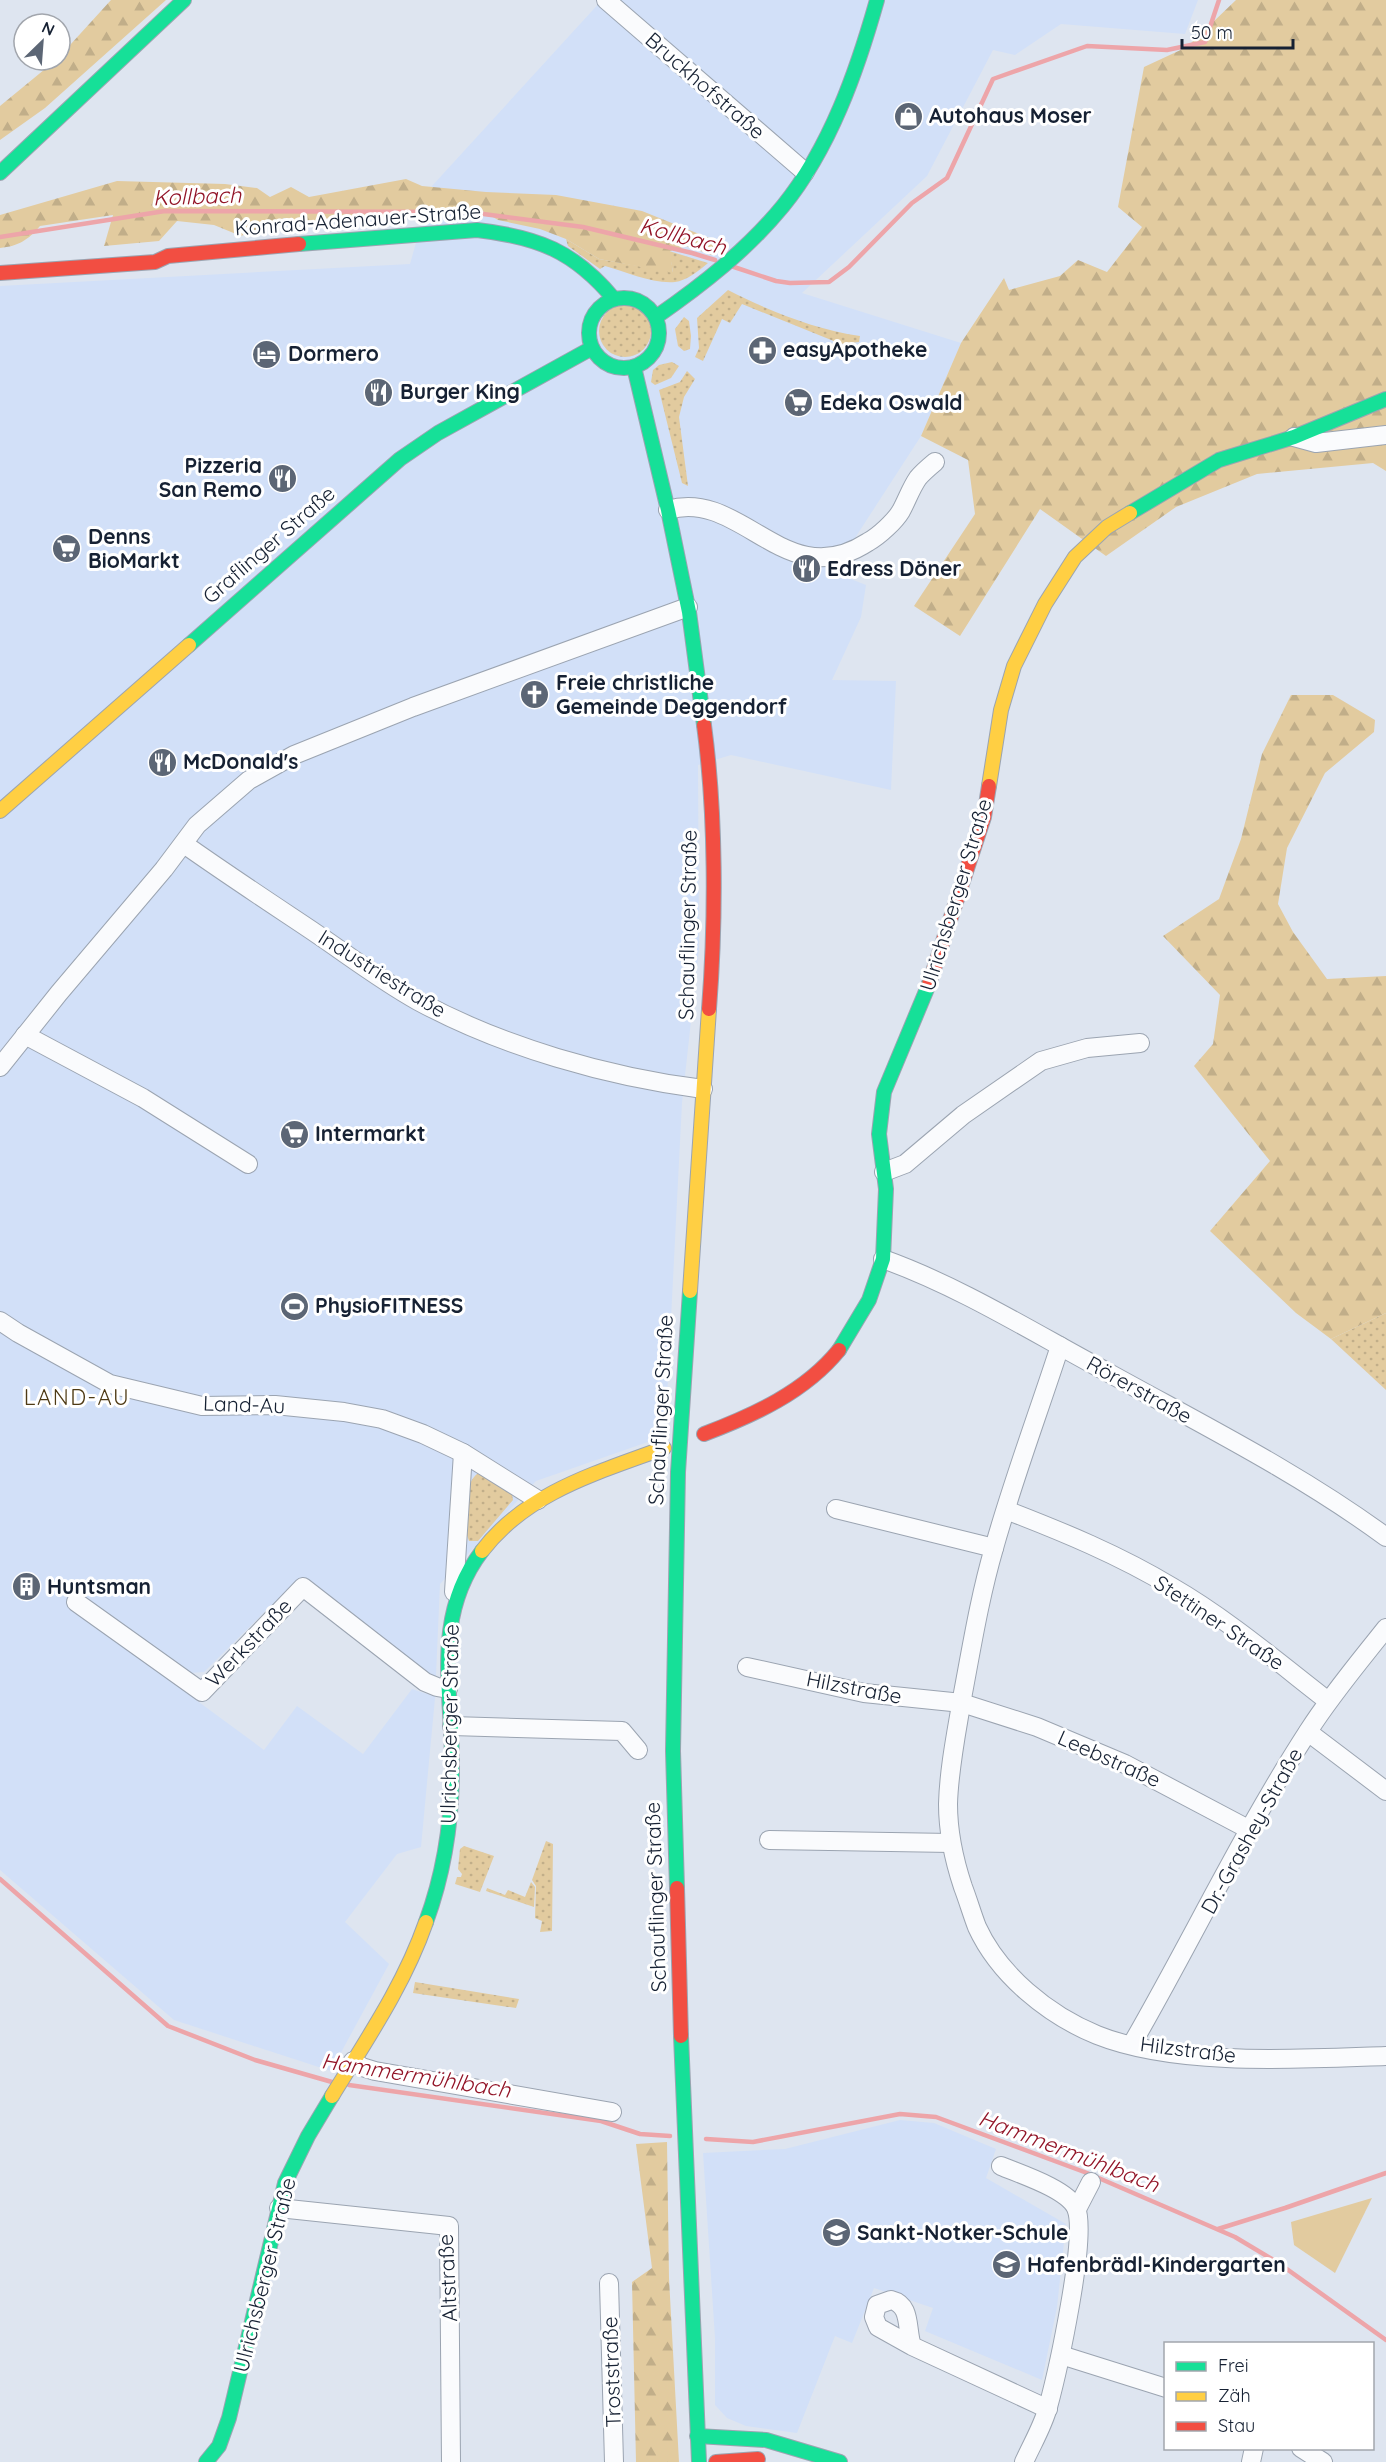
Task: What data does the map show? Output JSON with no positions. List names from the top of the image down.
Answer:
{
  "streets": {
    "street": [
      "Bruckhofstraße",
      "Konrad-Adenauer-Straße",
      "Graflinger Straße",
      "Ulrichsberger Straße",
      "Schauflinger Straße",
      "Industriestraße",
      "Rörerstraße",
      "Land-Au",
      "Stettiner Straße",
      "Werkstraße",
      "Hilzstraße",
      "Leebstraße",
      "Dr.-Grashey-Straße",
      "Altstraße",
      "Troststraße"
    ]
  },
  "crossings": [
    ["Konrad-Adenauer-Straße", "Graflinger Straße"],
    ["Konrad-Adenauer-Straße", "Schauflinger Straße"],
    ["Graflinger Straße", "Schauflinger Straße"],
    ["Ulrichsberger Straße", "Rörerstraße"],
    ["Ulrichsberger Straße", "Land-Au"],
    ["Ulrichsberger Straße", "Werkstraße"],
    ["Ulrichsberger Straße", "Altstraße"],
    ["Schauflinger Straße", "Industriestraße"],
    ["Rörerstraße", "Hilzstraße"],
    ["Stettiner Straße", "Hilzstraße"],
    ["Stettiner Straße", "Dr.-Grashey-Straße"],
    ["Hilzstraße", "Leebstraße"],
    ["Hilzstraße", "Dr.-Grashey-Straße"],
    ["Leebstraße", "Dr.-Grashey-Straße"]
  ],
  "districts": ["LAND-AU"],
  "water": ["Kollbach", "Hammermühlbach"],
  "places": {
    "shop": ["Autohaus Moser"],
    "pharmacy": ["easyApotheke"],
    "hotel": ["Dormero"],
    "restaurant": [
      "Burger King",
      "Pizzeria San Remo",
      "Edress Döner",
      "McDonald's"
    ],
    "supermarket": ["Edeka Oswald", "Denns BioMarkt", "Intermarkt"],
    "church": ["Freie christliche Gemeinde Deggendorf"],
    "sports": ["PhysioFITNESS"],
    "building": ["Huntsman"],
    "school or university": ["Sankt-Notker-Schule", "Hafenbrädl-Kindergarten"]
  },
  "legend": ["Frei", "Zäh", "Stau"],
  "scale_bar": "50 m",
  "north": "top right"
}
